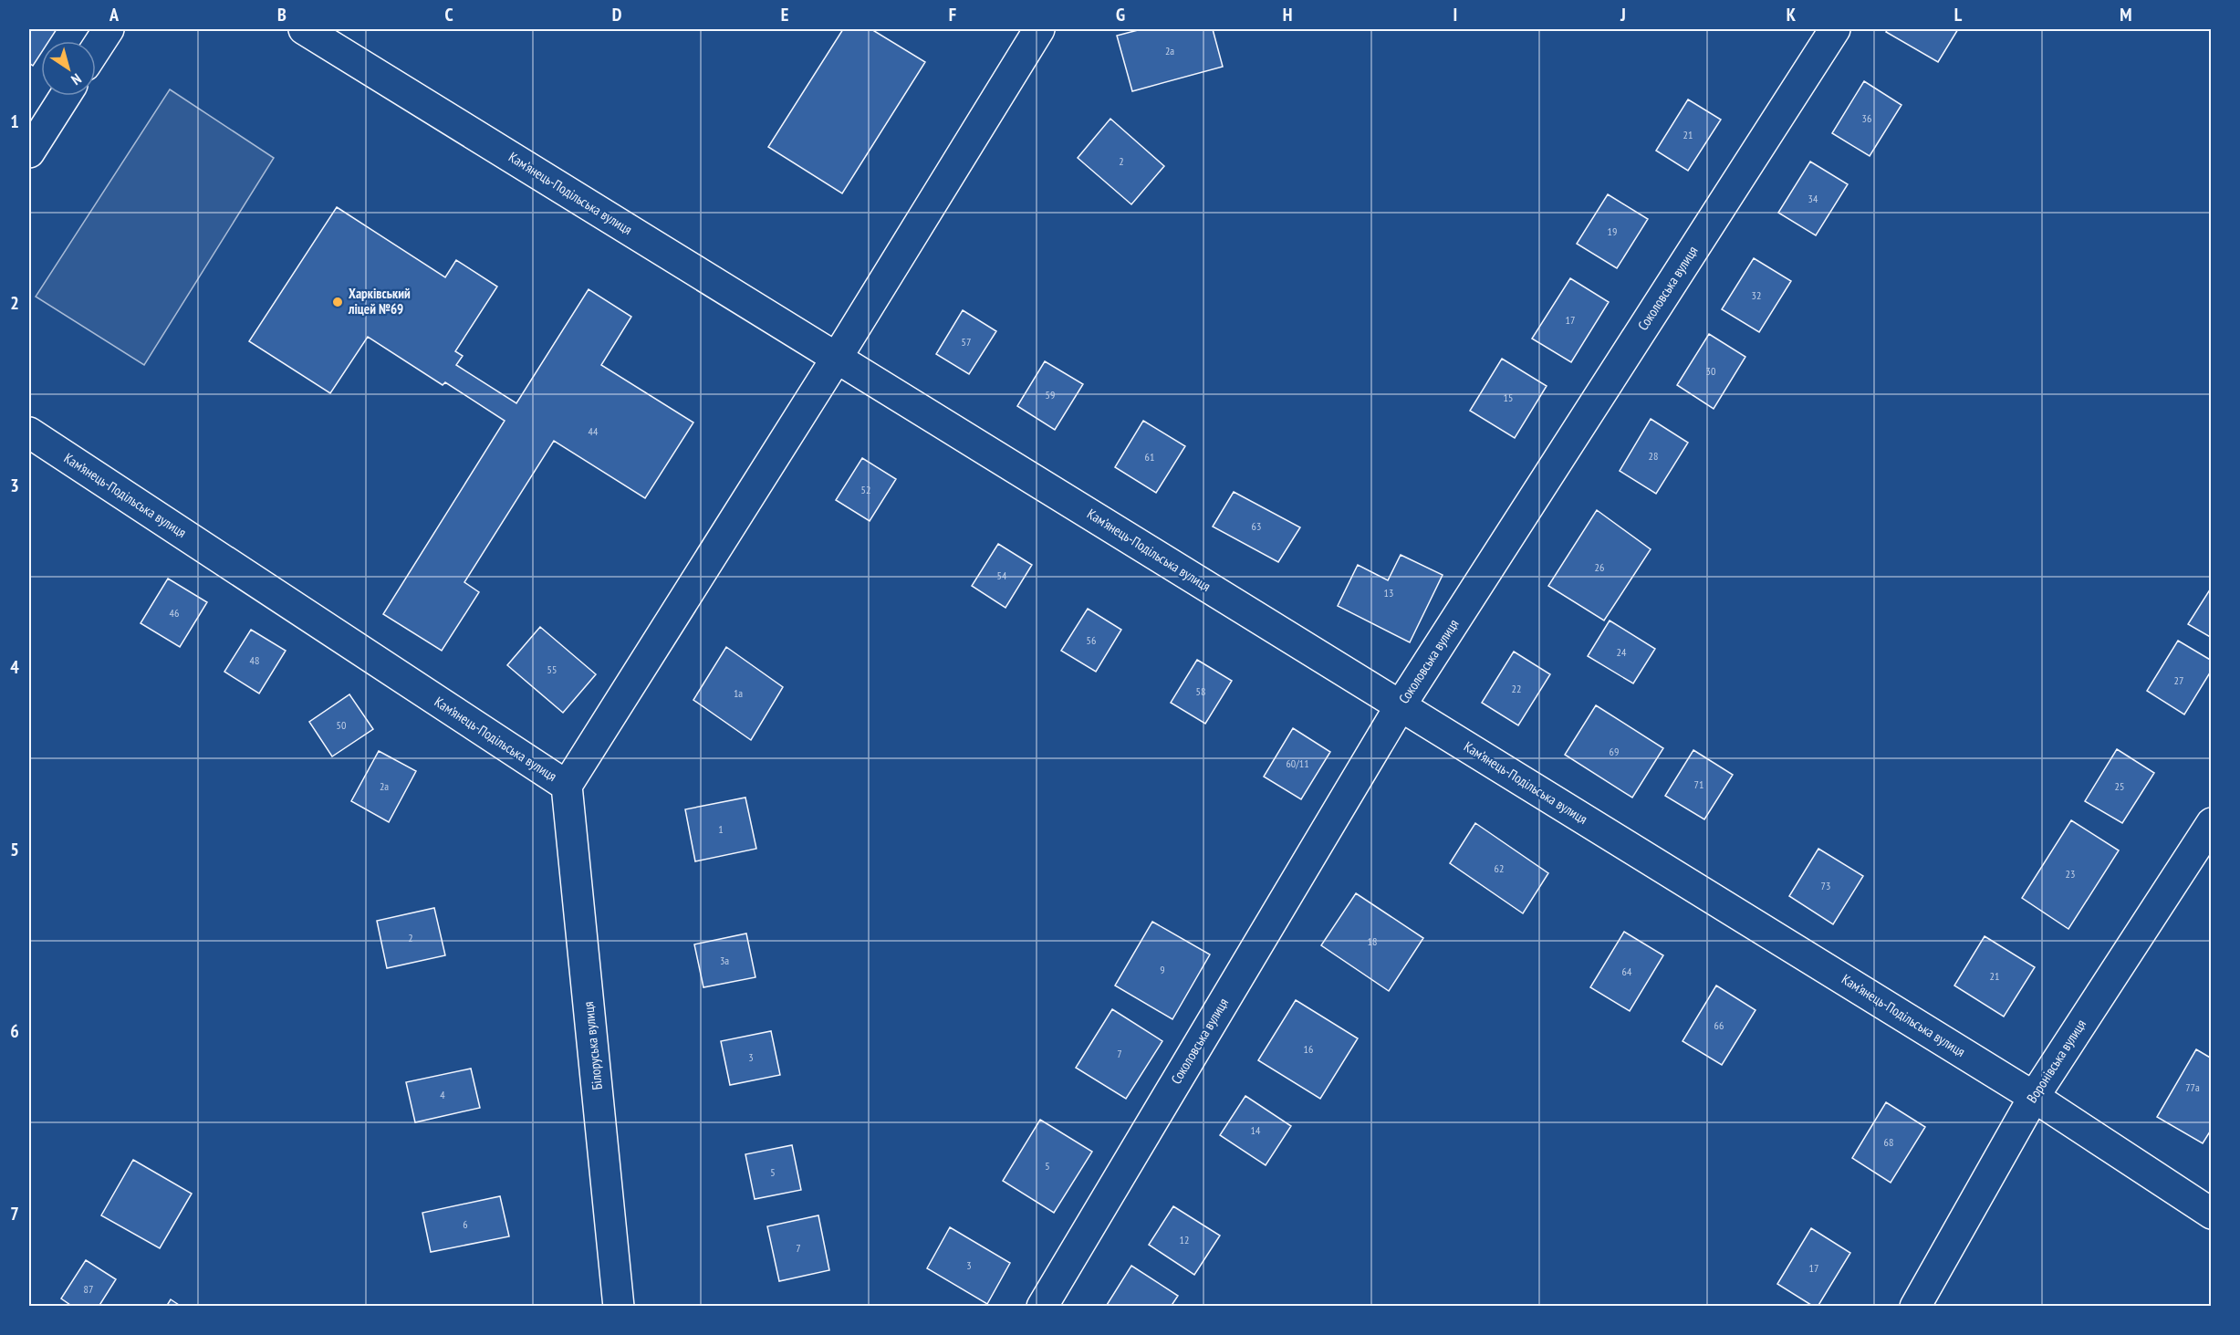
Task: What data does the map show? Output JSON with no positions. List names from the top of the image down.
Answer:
{
  "streets": {
    "street": [
      "Кам’янець-Подільська вулиця",
      "Соколовська вулиця",
      "Білоруська вулиця",
      "Воронівська вулиця"
    ]
  },
  "crossings": [
    ["Кам’янець-Подільська вулиця", "Соколовська вулиця"],
    ["Кам’янець-Подільська вулиця", "Білоруська вулиця"],
    ["Кам’янець-Подільська вулиця", "Воронівська вулиця"]
  ],
  "places": ["Харківський ліцей №69"],
  "house_numbers": [
    "2а",
    "36",
    "21",
    "2",
    "34",
    "19",
    "32",
    "17",
    "57",
    "30",
    "59",
    "15",
    "44",
    "28",
    "61",
    "52",
    "63",
    "26",
    "54",
    "13",
    "46",
    "56",
    "24",
    "48",
    "55",
    "27",
    "22",
    "58",
    "1а",
    "50",
    "69",
    "60/11",
    "71",
    "2а",
    "25",
    "1",
    "62",
    "23",
    "73",
    "2",
    "18",
    "3а",
    "9",
    "64",
    "21",
    "66",
    "16",
    "7",
    "3",
    "77а",
    "4",
    "14",
    "68",
    "5",
    "5",
    "6",
    "12",
    "7",
    "3",
    "17",
    "87"
  ],
  "north": "bottom right",
  "grid": {
    "columns": [
      "A",
      "B",
      "C",
      "D",
      "E",
      "F",
      "G",
      "H",
      "I",
      "J",
      "K",
      "L",
      "M"
    ],
    "rows": [
      "1",
      "2",
      "3",
      "4",
      "5",
      "6",
      "7"
    ]
  }
}
